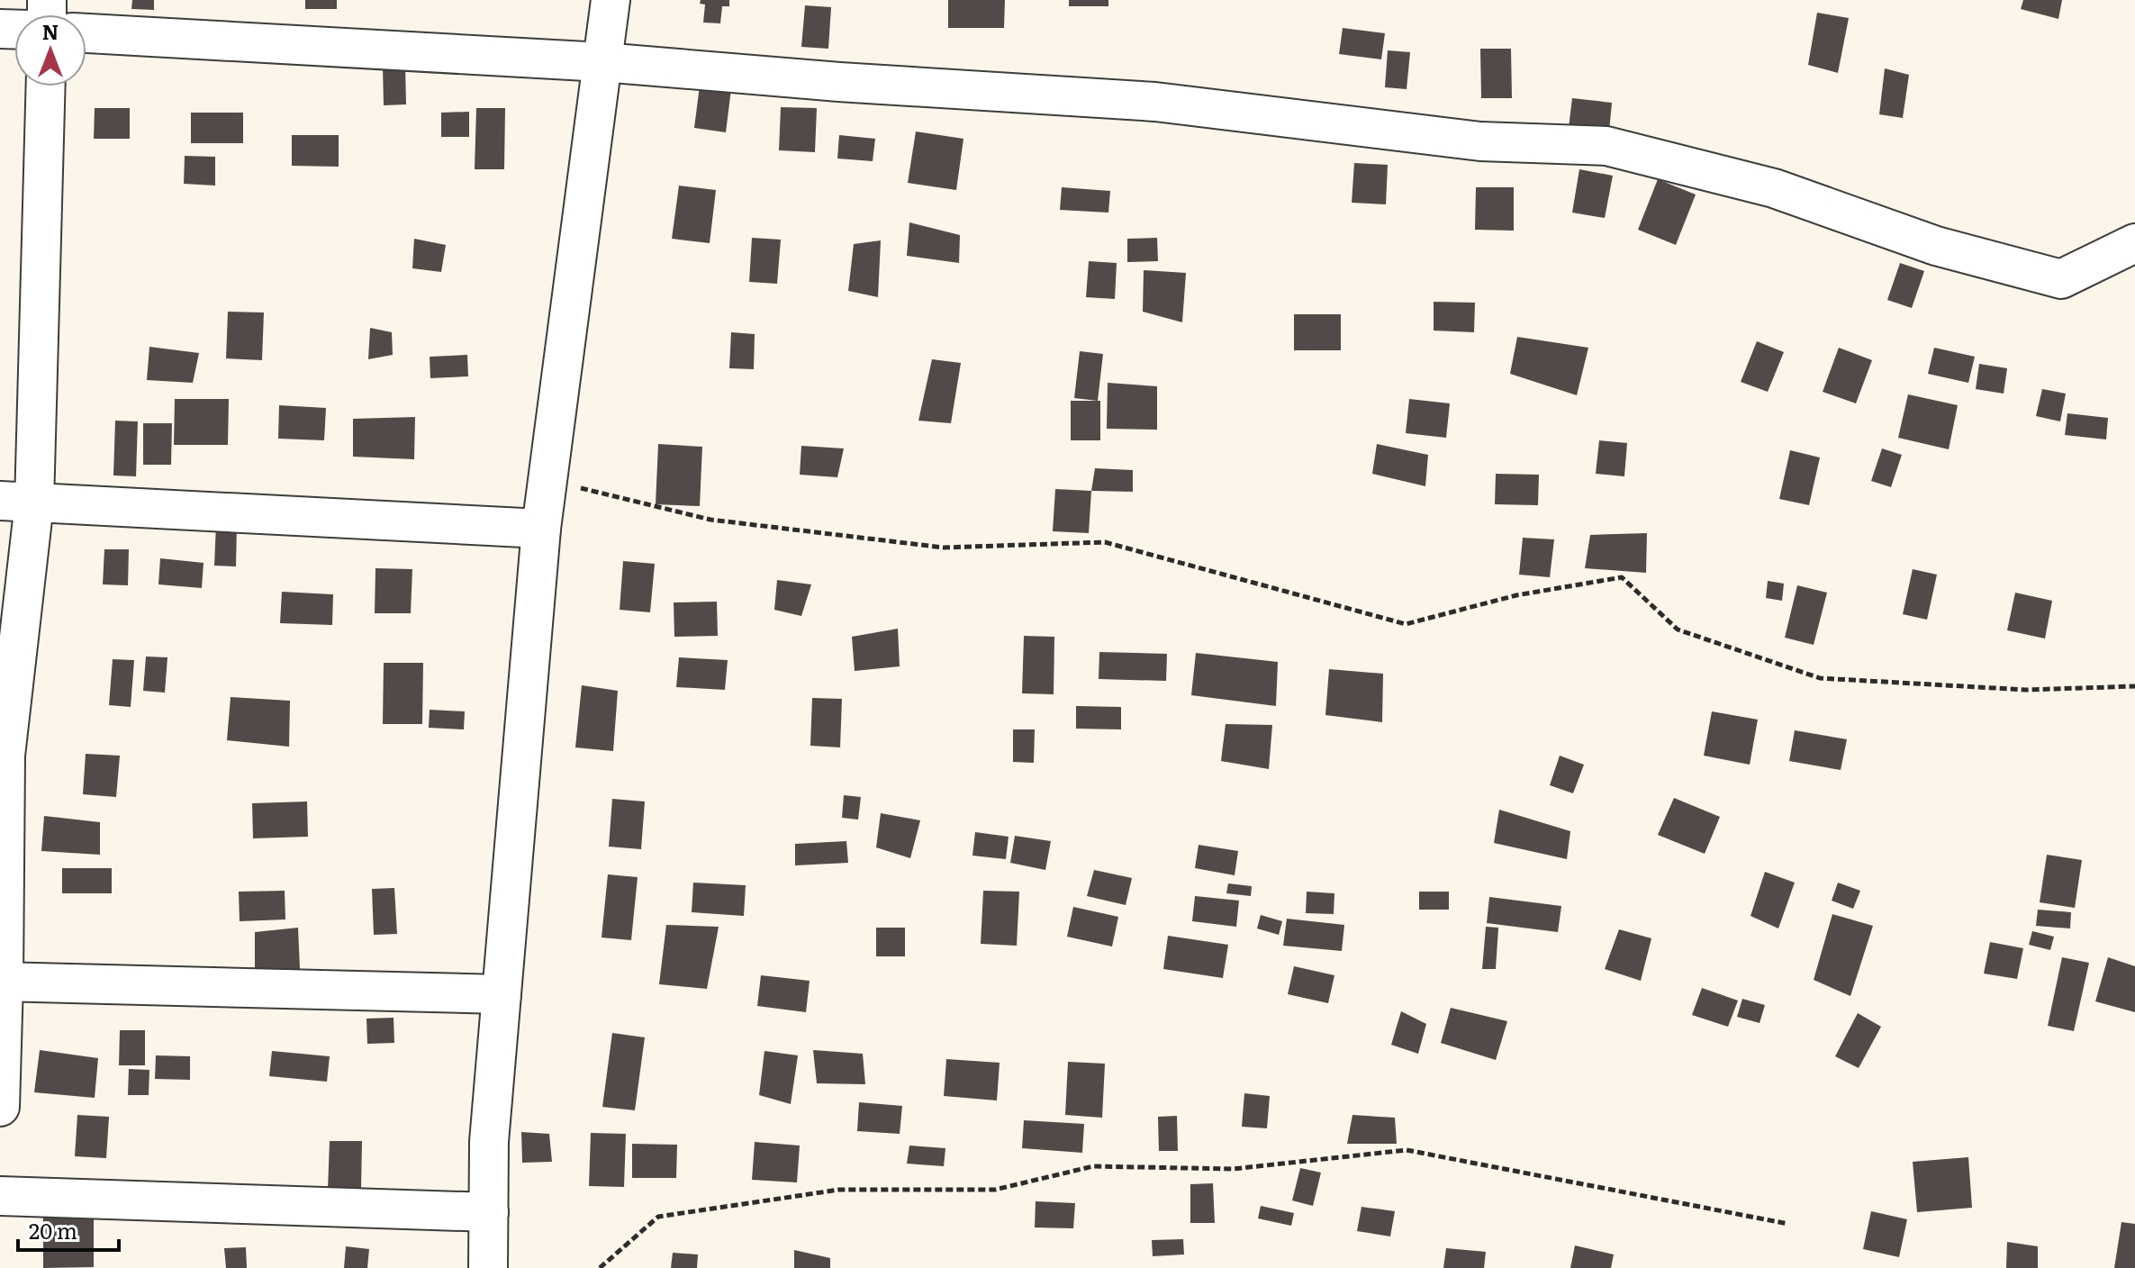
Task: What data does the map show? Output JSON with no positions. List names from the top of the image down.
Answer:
{
  "scale_bar": "20 m",
  "north": "top"
}
